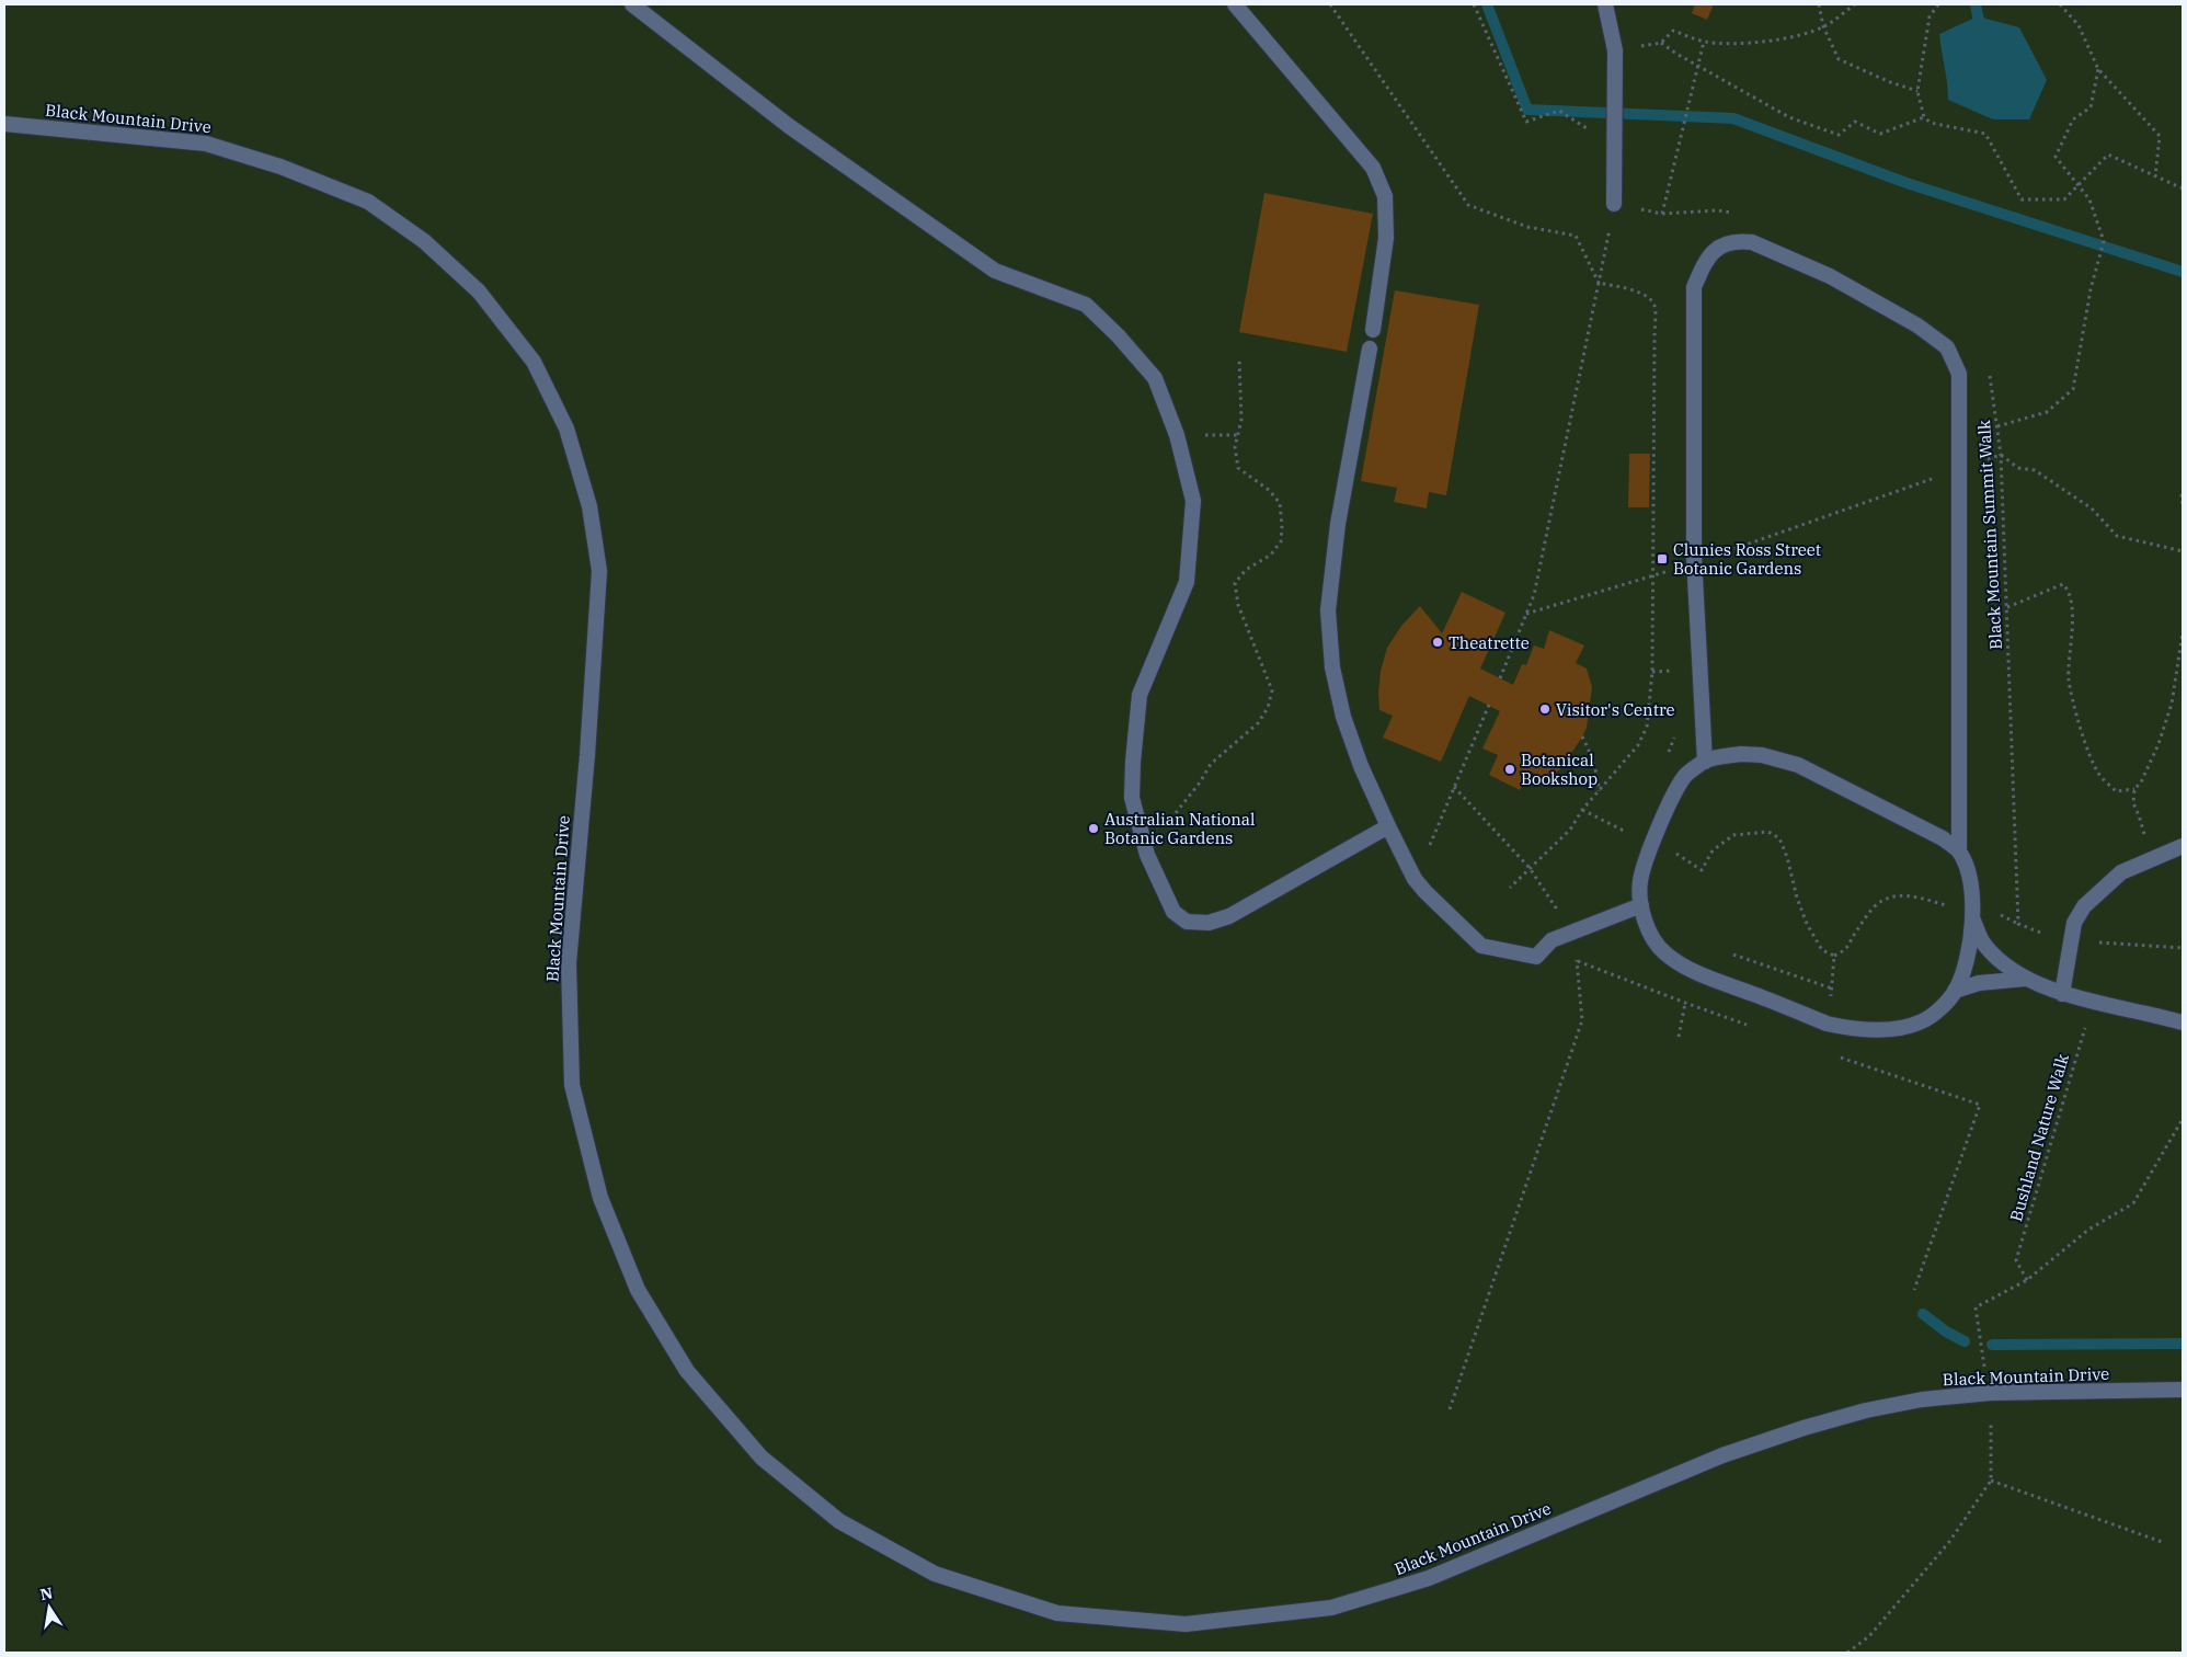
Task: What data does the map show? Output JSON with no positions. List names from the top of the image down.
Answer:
{
  "streets": {
    "street": ["Black Mountain Drive"],
    "path": ["Black Mountain Summit Walk", "Bushland Nature Walk"]
  },
  "places": {
    "transit": ["Clunies Ross Street Botanic Gardens"],
    "other": [
      "Theatrette",
      "Visitor's Centre",
      "Botanical Bookshop",
      "Australian National Botanic Gardens"
    ]
  },
  "north": "top"
}
